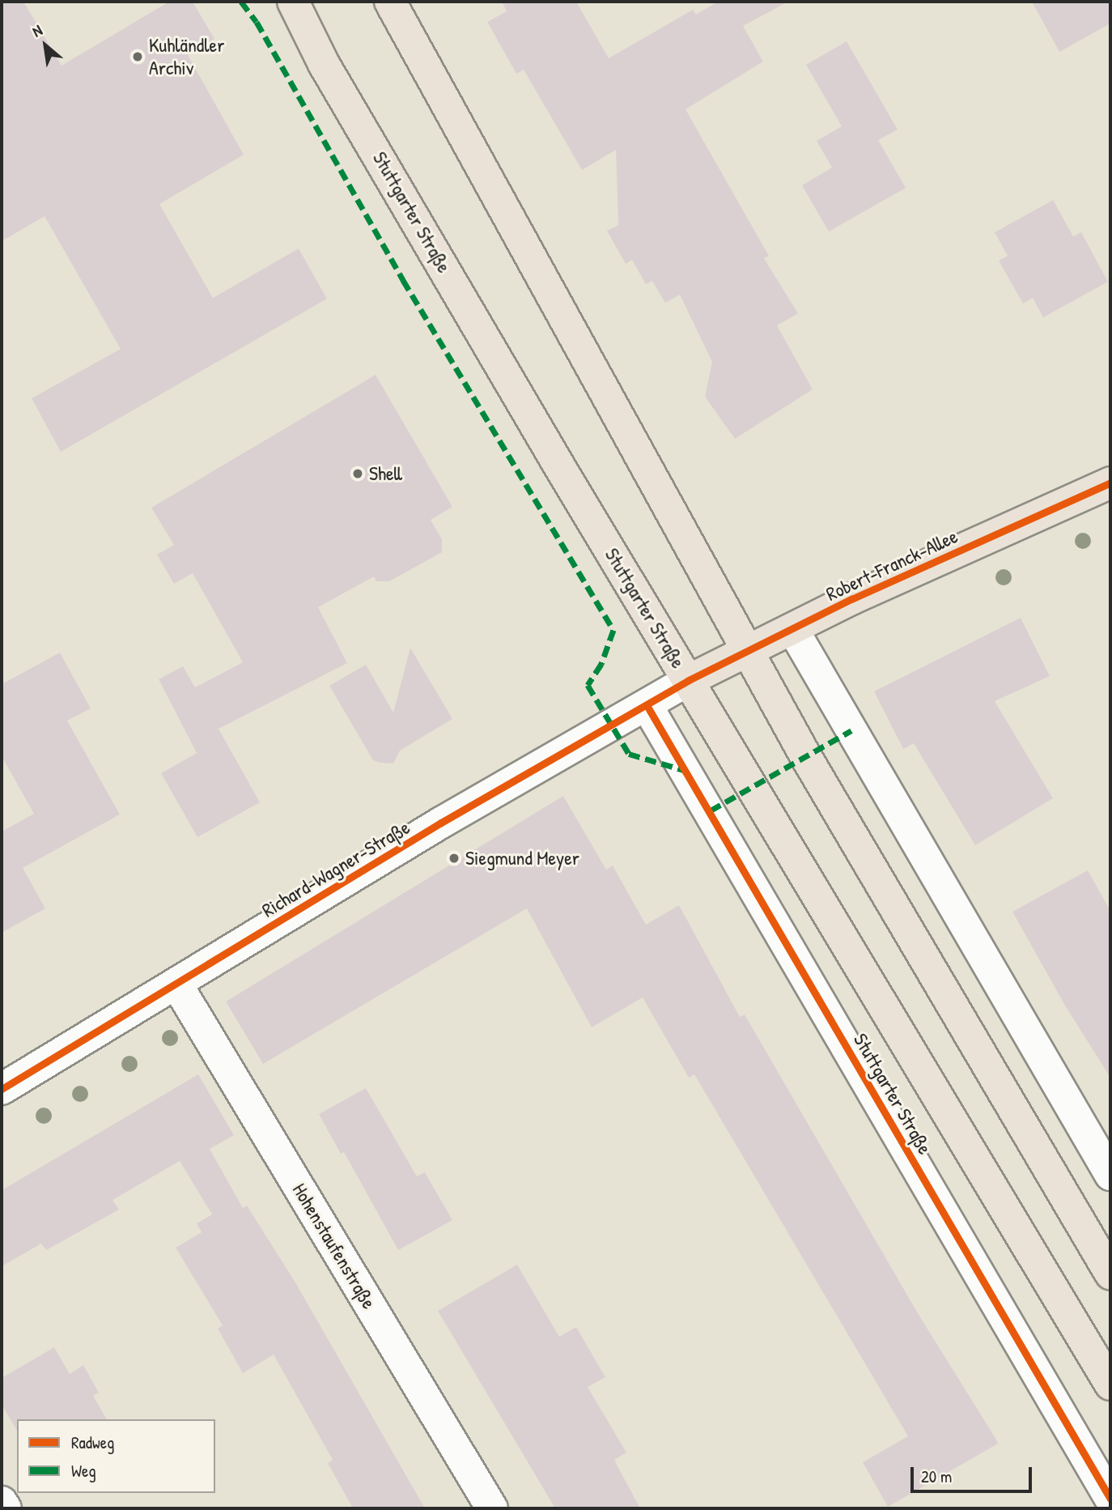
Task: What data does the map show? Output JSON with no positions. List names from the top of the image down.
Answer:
{
  "streets": {
    "main road": ["Stuttgarter Straße", "Robert-Franck-Allee"],
    "street": ["Richard-Wagner-Straße", "Hohenstaufenstraße"]
  },
  "crossings": [
    ["Stuttgarter Straße", "Robert-Franck-Allee"],
    ["Stuttgarter Straße", "Richard-Wagner-Straße"],
    ["Robert-Franck-Allee", "Richard-Wagner-Straße"],
    ["Richard-Wagner-Straße", "Hohenstaufenstraße"]
  ],
  "places": ["Kuhländler Archiv", "Shell", "Siegmund Meyer"],
  "legend": ["Radweg", "Weg"],
  "scale_bar": "20 m",
  "north": "top left"
}
